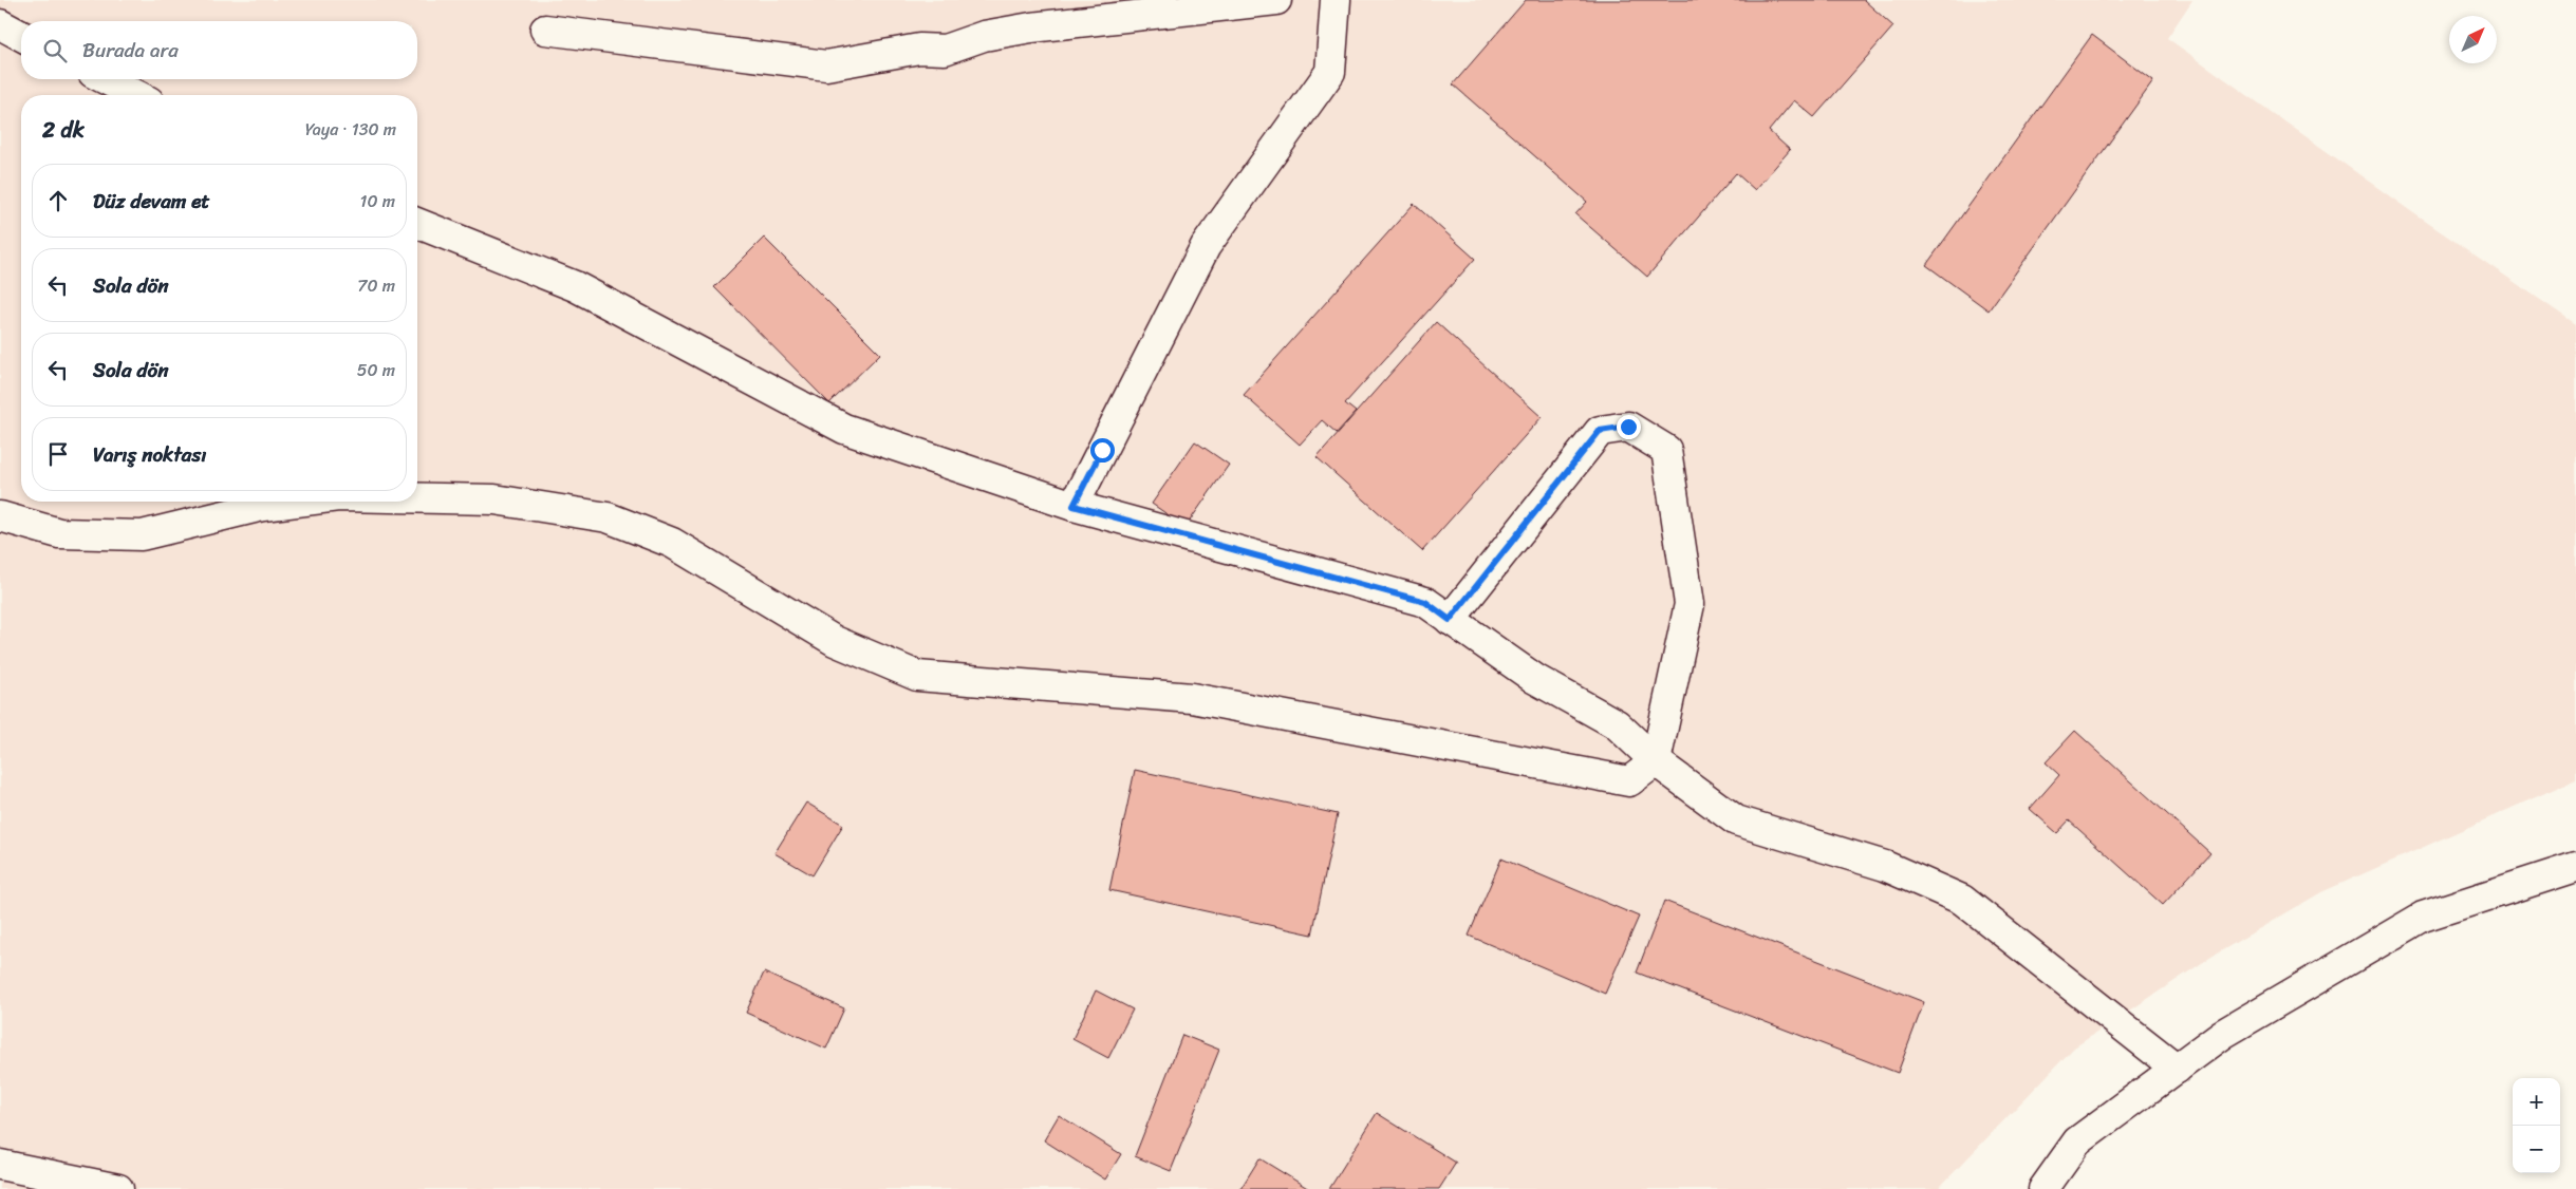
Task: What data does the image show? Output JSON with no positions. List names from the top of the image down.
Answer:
{
  "north": "top right",
  "page": {
    "search": "Burada ara",
    "heading": ["2 dk", "Yaya · 130 m"],
    "list": [
      ["Düz devam et", "10 m"],
      ["Sola dön", "70 m"],
      ["Sola dön", "50 m"],
      "Varış noktası"
    ],
    "map_buttons": ["+", "−"]
  }
}
